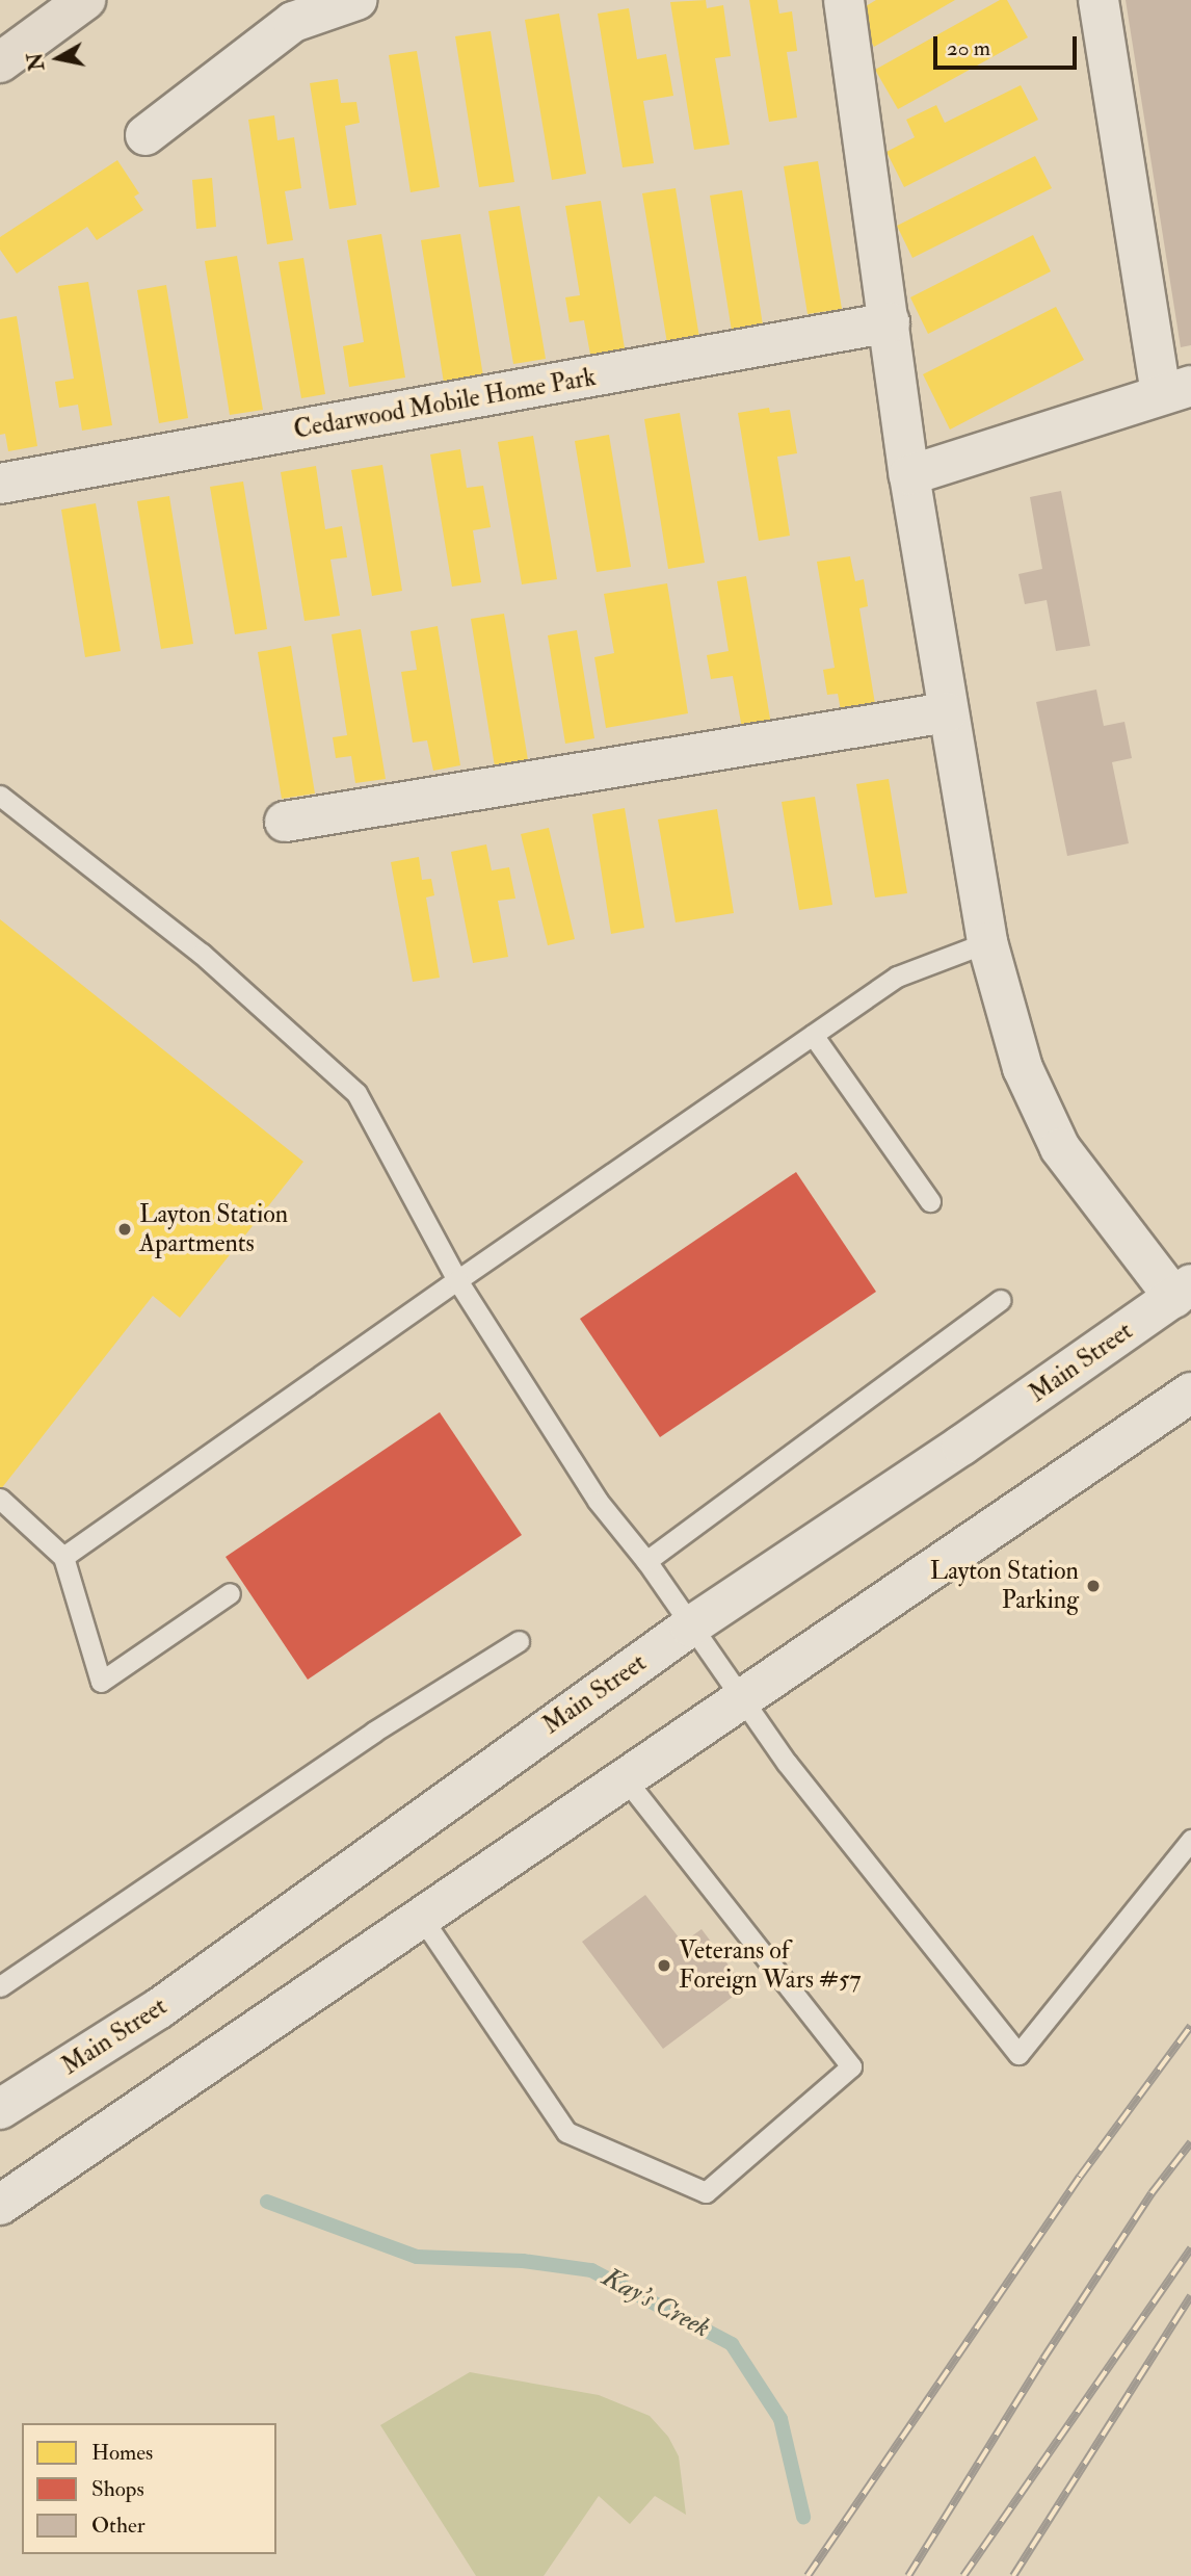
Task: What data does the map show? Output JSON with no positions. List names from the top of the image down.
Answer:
{
  "streets": {
    "street": ["Cedarwood Mobile Home Park", "Main Street"]
  },
  "water": ["Kay's Creek"],
  "places": ["Layton Station Apartments", "Layton Station Parking", "Veterans of Foreign Wars #57"],
  "legend": ["Homes", "Shops", "Other"],
  "scale_bar": "20 m",
  "north": "left"
}
